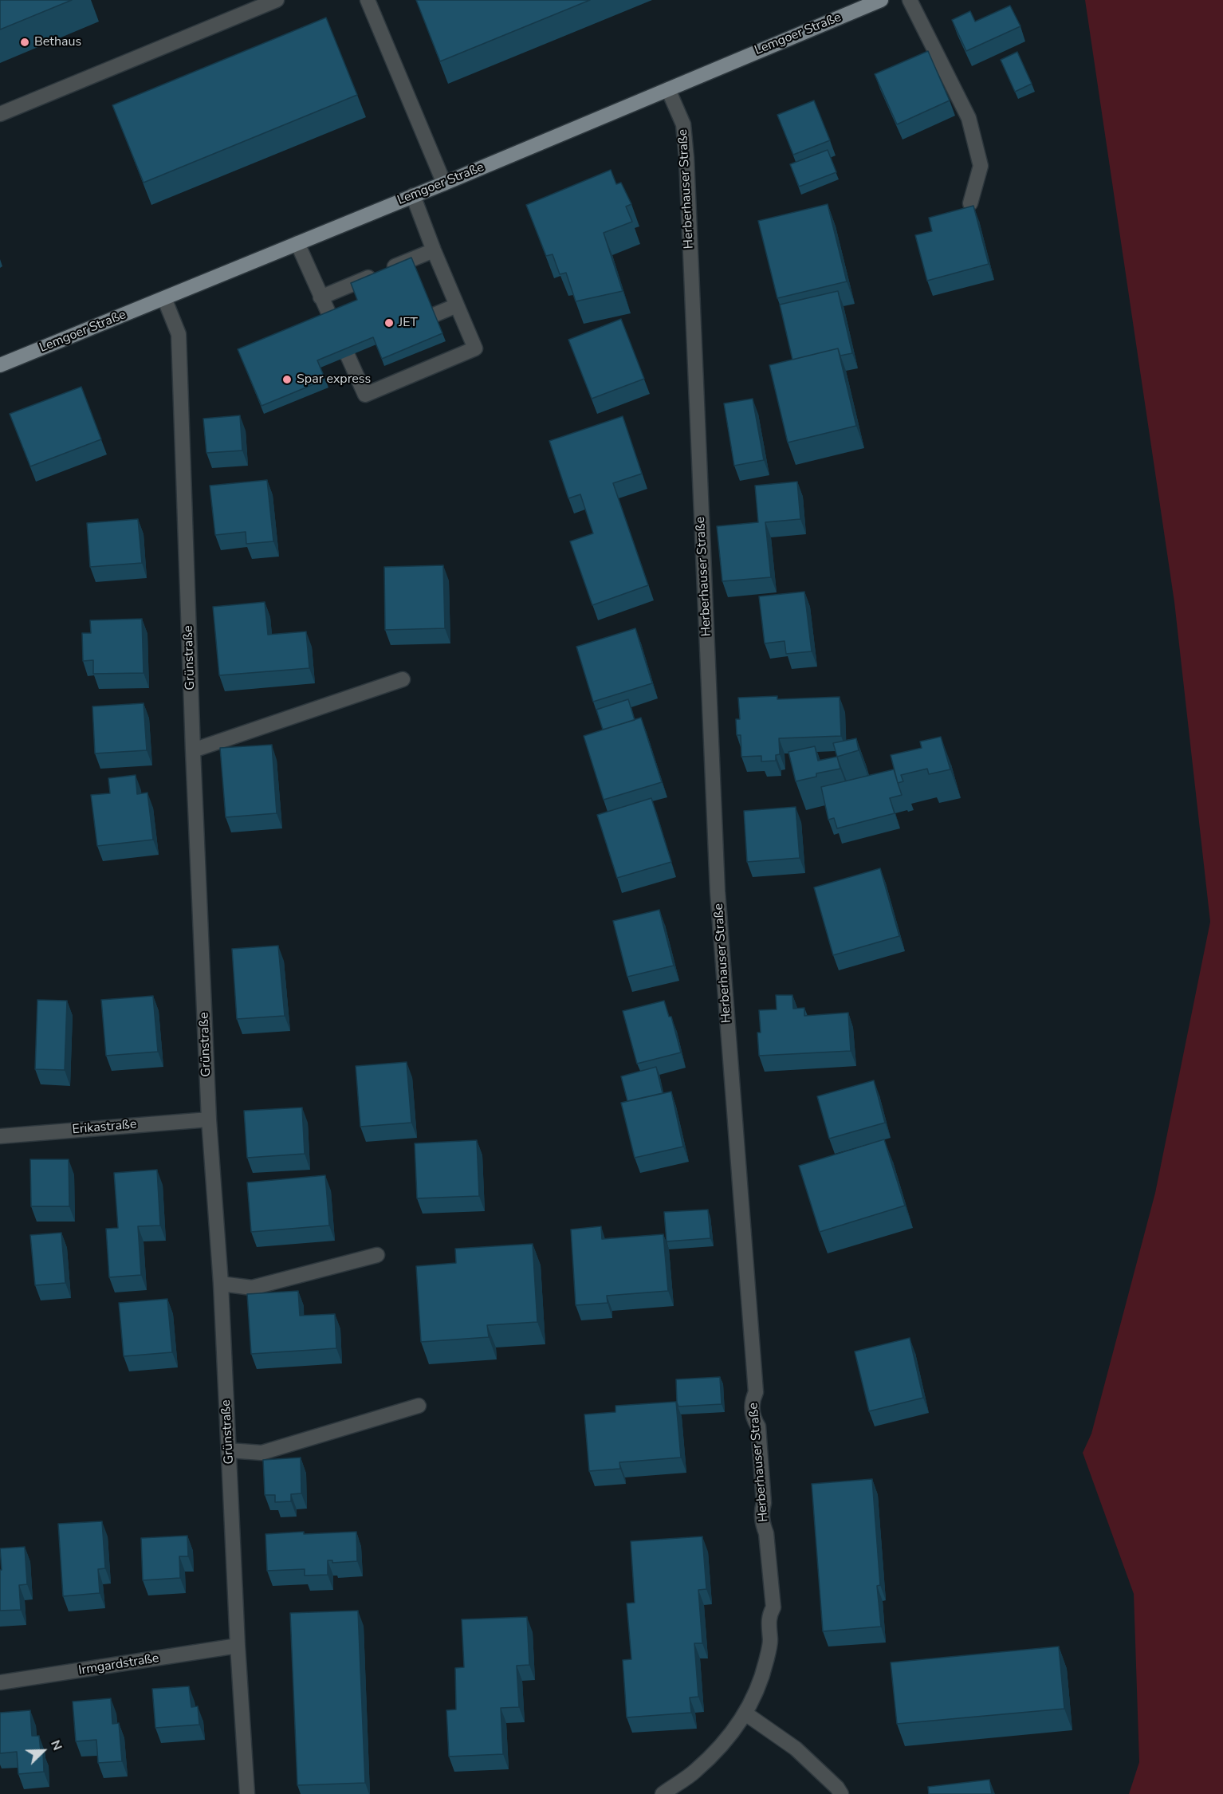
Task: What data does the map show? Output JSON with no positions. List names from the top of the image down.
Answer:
{
  "streets": {
    "main road": ["Lemgoer Straße"],
    "street": [
      "Herberhauser Straße",
      "Grünstraße",
      "Erikastraße",
      "Irmgardstraße"
    ]
  },
  "crossings": [
    ["Lemgoer Straße", "Herberhauser Straße"],
    ["Lemgoer Straße", "Grünstraße"],
    ["Grünstraße", "Erikastraße"],
    ["Grünstraße", "Irmgardstraße"]
  ],
  "places": ["Bethaus", "JET", "Spar express"],
  "north": "top right"
}
